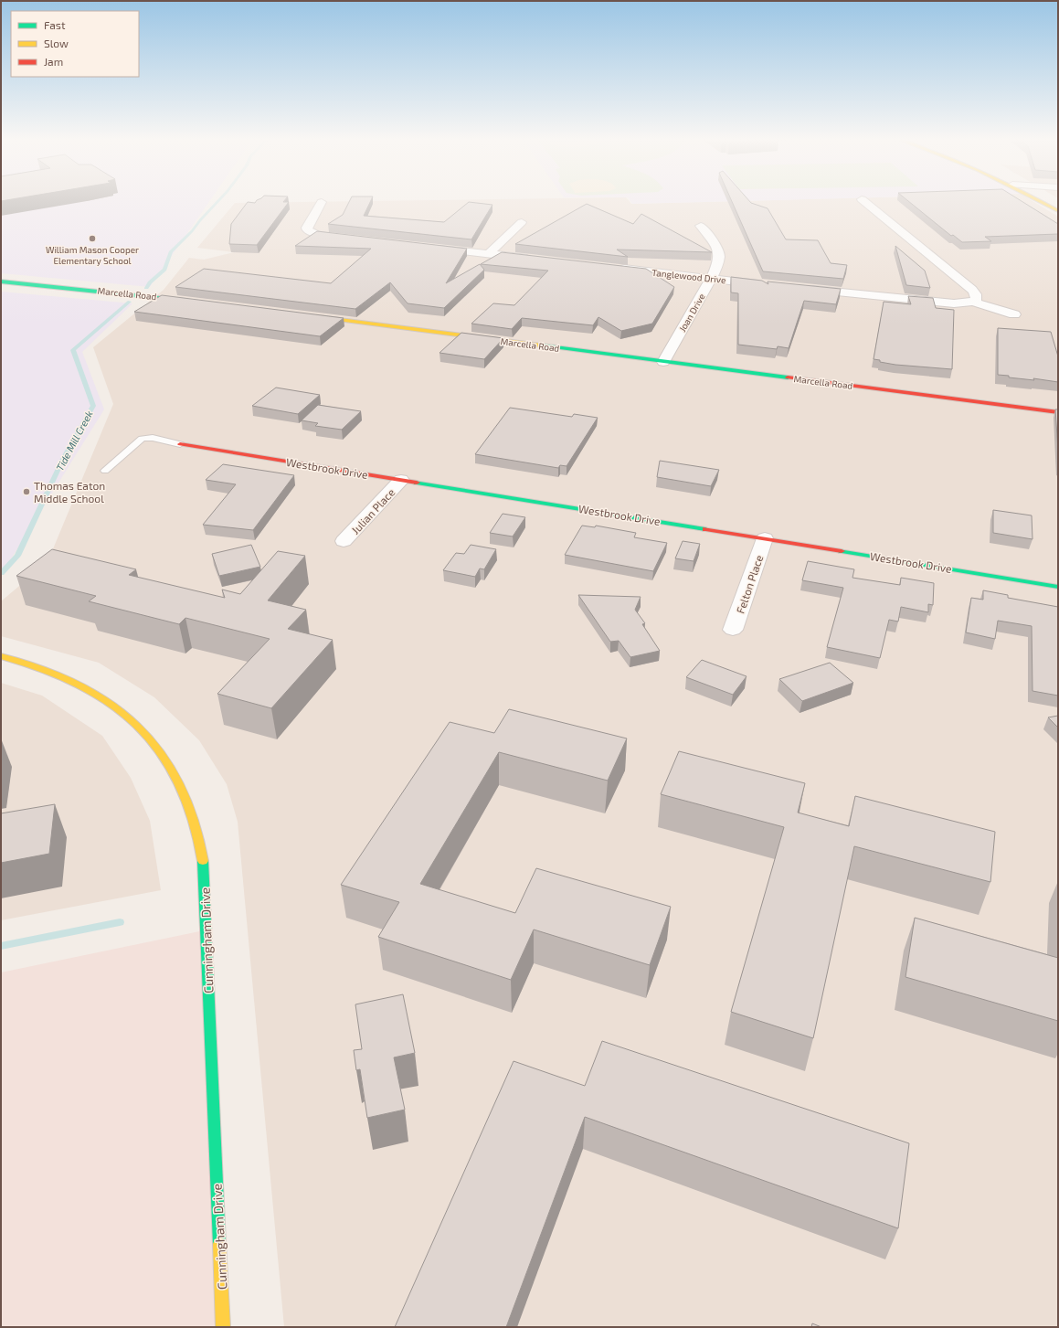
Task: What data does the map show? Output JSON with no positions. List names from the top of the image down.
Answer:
{
  "streets": {
    "street": [
      "Tanglewood Drive",
      "Marcella Road",
      "Joan Drive",
      "Westbrook Drive",
      "Julian Place",
      "Felton Place",
      "Cunningham Drive"
    ]
  },
  "crossings": [
    ["Tanglewood Drive", "Joan Drive"],
    ["Marcella Road", "Joan Drive"],
    ["Westbrook Drive", "Julian Place"],
    ["Westbrook Drive", "Felton Place"]
  ],
  "water": ["Tide Mill Creek"],
  "places": ["William Mason Cooper Elementary School", "Thomas Eaton Middle School"],
  "legend": ["Fast", "Slow", "Jam"]
}
